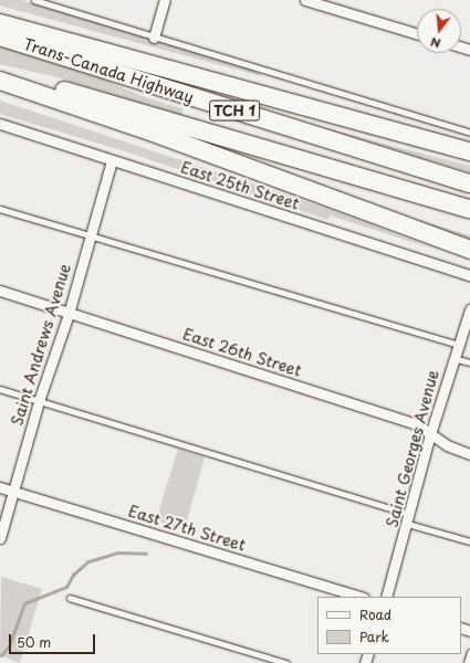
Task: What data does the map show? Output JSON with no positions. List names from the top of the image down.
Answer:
{
  "streets": {
    "highway": ["Trans-Canada Highway", "TCH 1"],
    "street": [
      "East 25th Street",
      "Saint Andrews Avenue",
      "East 26th Street",
      "Saint Georges Avenue",
      "East 27th Street"
    ]
  },
  "crossings": [
    ["East 25th Street", "Saint Andrews Avenue"],
    ["Saint Andrews Avenue", "East 26th Street"],
    ["Saint Andrews Avenue", "East 27th Street"],
    ["East 26th Street", "Saint Georges Avenue"]
  ],
  "legend": ["Road", "Park"],
  "scale_bar": "50 m",
  "north": "bottom"
}
